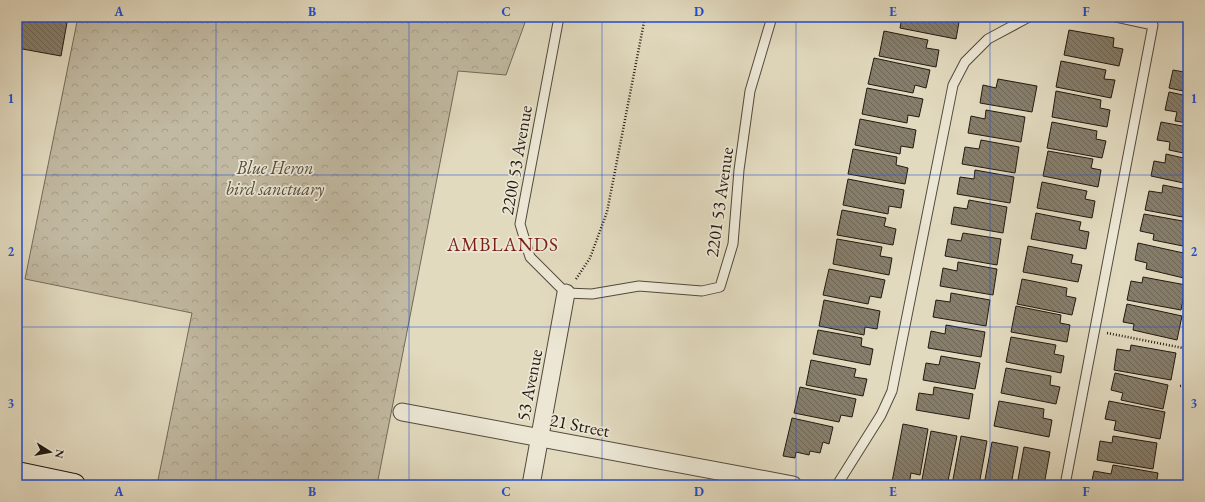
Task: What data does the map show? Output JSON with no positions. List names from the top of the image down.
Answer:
{
  "streets": {
    "street": ["53 Avenue", "21 Street"],
    "lane": ["2200 53 Avenue", "2201 53 Avenue"]
  },
  "crossings": [
    ["2200 53 Avenue", "2201 53 Avenue"],
    ["2200 53 Avenue", "53 Avenue"],
    ["2201 53 Avenue", "53 Avenue"],
    ["53 Avenue", "21 Street"]
  ],
  "districts": ["AMBLANDS"],
  "parks": ["Blue Heron bird sanctuary"],
  "north": "right",
  "grid": {
    "columns": [
      "A",
      "B",
      "C",
      "D",
      "E",
      "F"
    ],
    "rows": ["1", "2", "3"]
  }
}
